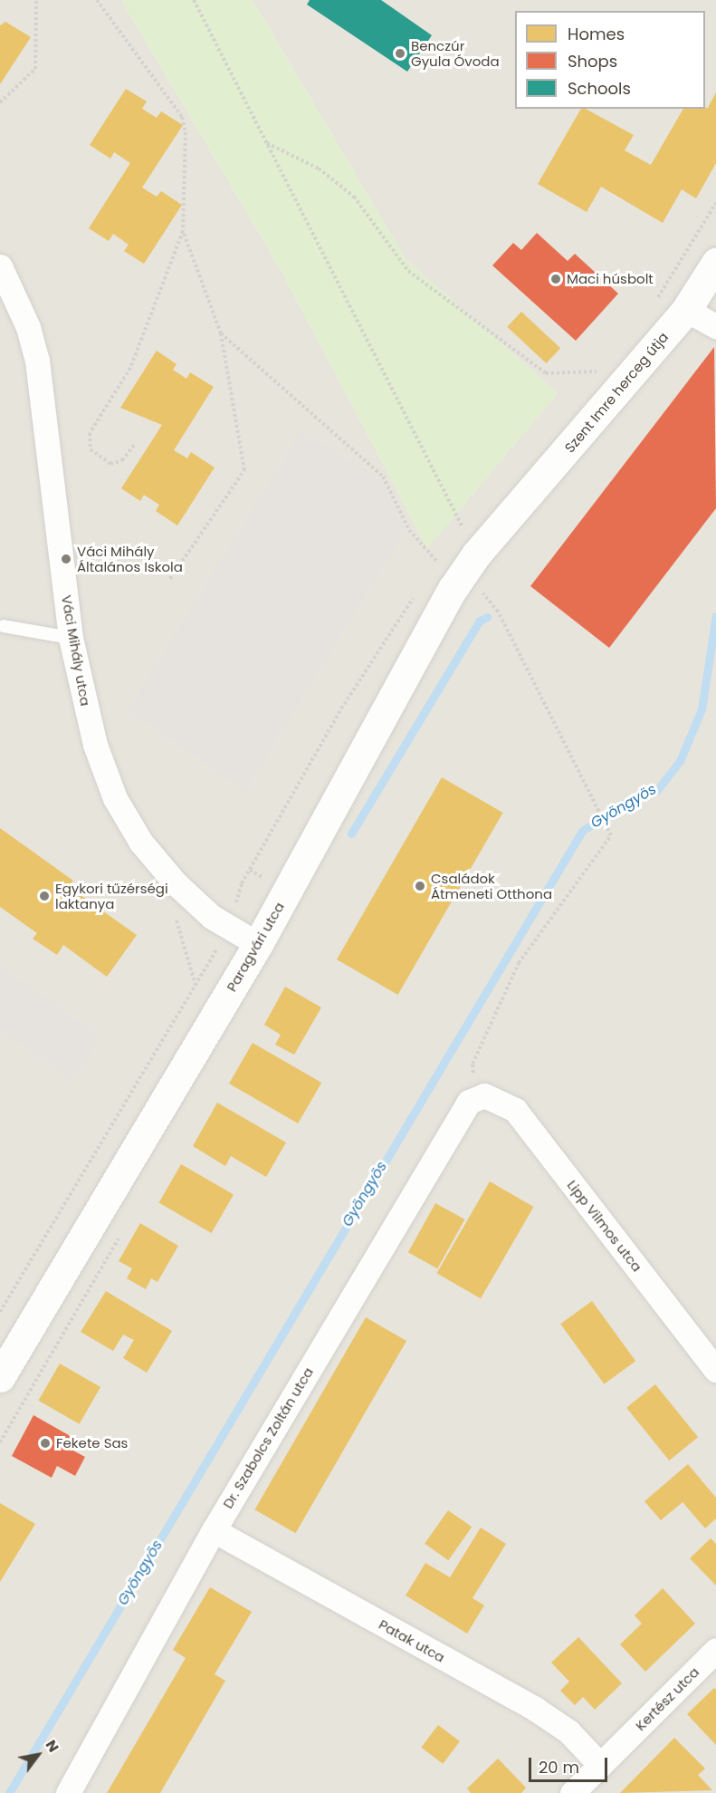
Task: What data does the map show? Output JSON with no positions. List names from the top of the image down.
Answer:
{
  "streets": {
    "street": [
      "Szent Imre herceg útja",
      "Váci Mihály utca",
      "Paragvári utca",
      "Lipp Vilmos utca",
      "Dr. Szabolcs Zoltán utca",
      "Patak utca",
      "Kertész utca"
    ]
  },
  "crossings": [
    ["Szent Imre herceg útja", "Paragvári utca"],
    ["Váci Mihály utca", "Paragvári utca"],
    ["Lipp Vilmos utca", "Dr. Szabolcs Zoltán utca"],
    ["Dr. Szabolcs Zoltán utca", "Patak utca"],
    ["Patak utca", "Kertész utca"]
  ],
  "water": ["Gyöngyös"],
  "places": [
    "Benczúr Gyula Óvoda",
    "Maci húsbolt",
    "Váci Mihály Általános Iskola",
    "Családok Átmeneti Otthona",
    "Egykori tűzérségi laktanya",
    "Fekete Sas"
  ],
  "legend": ["Homes", "Shops", "Schools"],
  "scale_bar": "20 m",
  "north": "top right"
}
